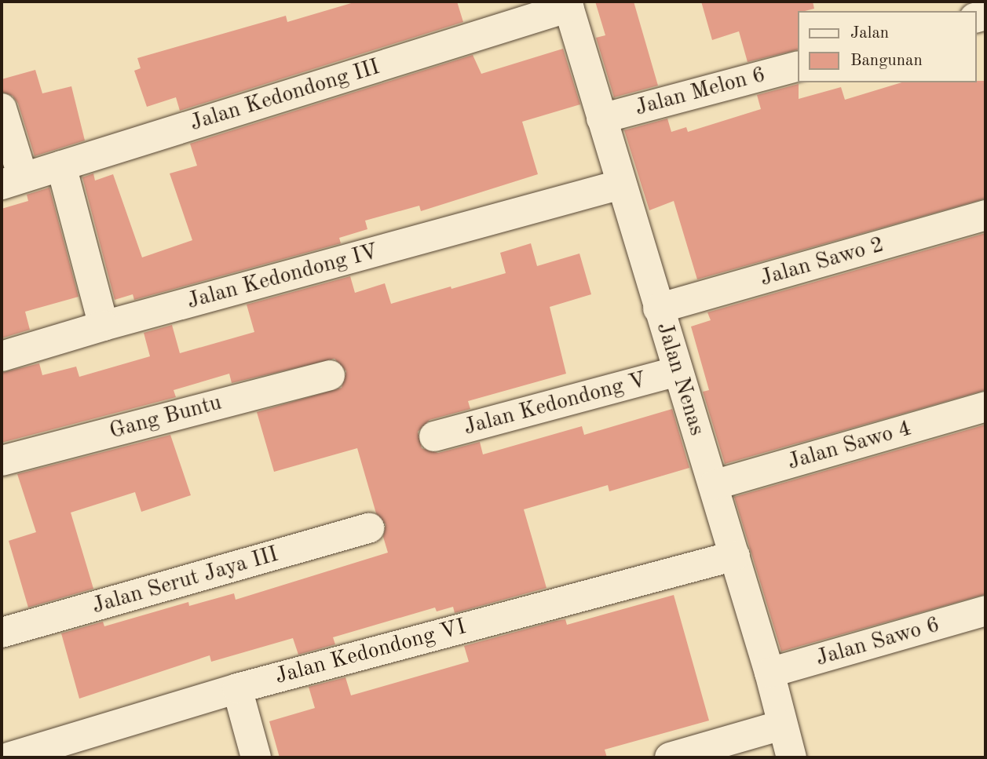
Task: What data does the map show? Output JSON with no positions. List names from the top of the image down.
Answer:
{
  "streets": {
    "street": [
      "Jalan Melon 6",
      "Jalan Kedondong III",
      "Jalan Sawo 2",
      "Jalan Kedondong IV",
      "Jalan Nenas",
      "Jalan Kedondong V",
      "Gang Buntu",
      "Jalan Sawo 4",
      "Jalan Serut Jaya III",
      "Jalan Sawo 6",
      "Jalan Kedondong VI"
    ]
  },
  "crossings": [
    ["Jalan Melon 6", "Jalan Nenas"],
    ["Jalan Kedondong III", "Jalan Nenas"],
    ["Jalan Sawo 2", "Jalan Nenas"],
    ["Jalan Kedondong IV", "Jalan Nenas"],
    ["Jalan Nenas", "Jalan Kedondong V"],
    ["Jalan Nenas", "Jalan Sawo 4"],
    ["Jalan Nenas", "Jalan Sawo 6"],
    ["Jalan Nenas", "Jalan Kedondong VI"]
  ],
  "legend": ["Jalan", "Bangunan"]
}
